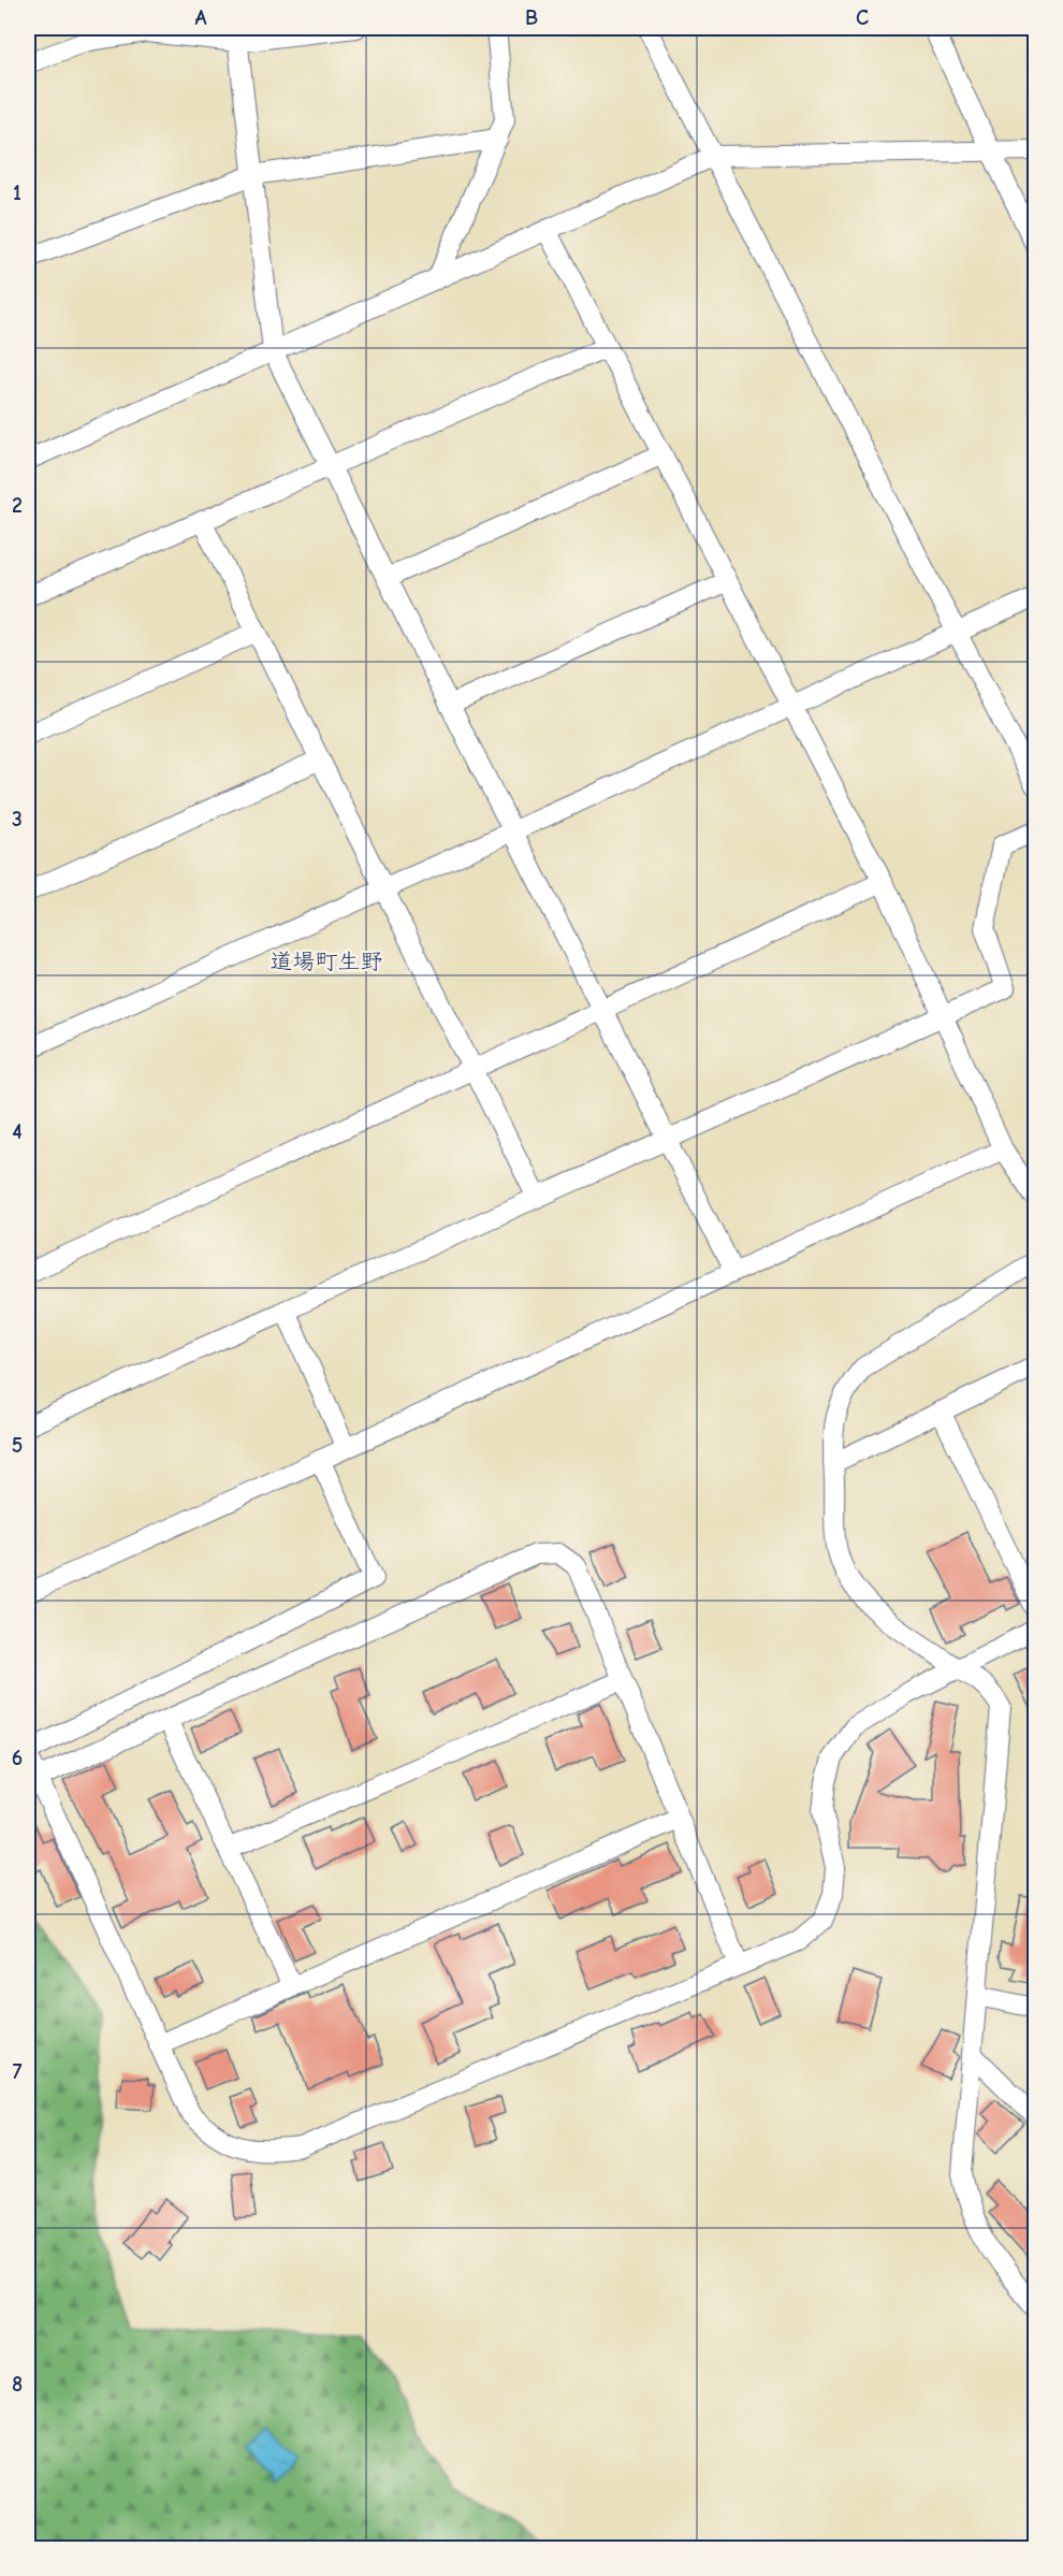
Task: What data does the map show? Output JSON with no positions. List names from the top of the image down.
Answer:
{
  "districts": ["道場町生野"],
  "grid": {
    "columns": ["A", "B", "C"],
    "rows": [
      "1",
      "2",
      "3",
      "4",
      "5",
      "6",
      "7",
      "8"
    ]
  }
}
